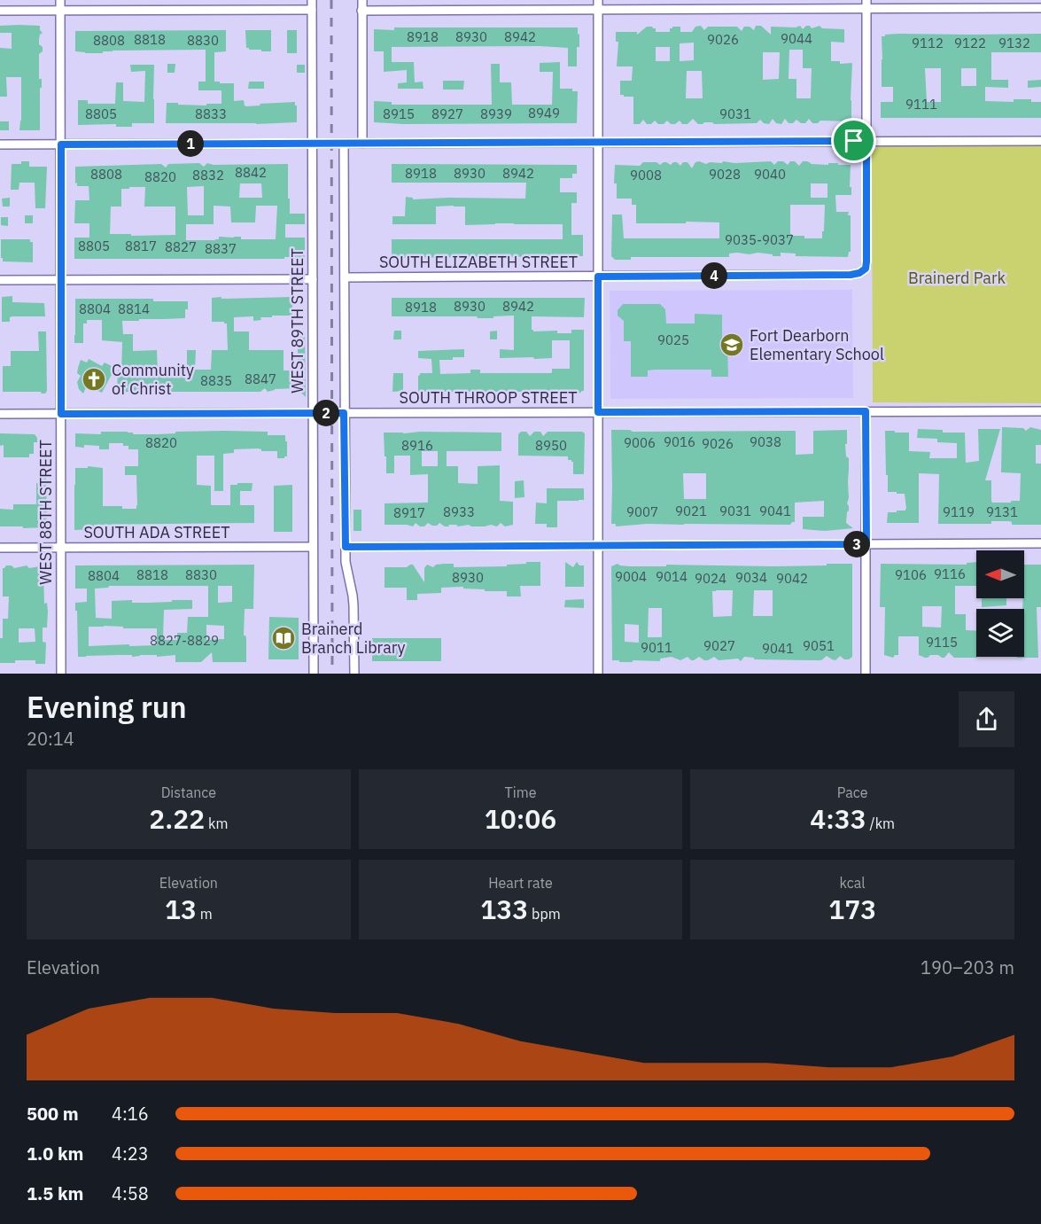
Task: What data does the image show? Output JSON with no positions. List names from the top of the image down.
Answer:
{
  "streets": {
    "street": [
      "SOUTH ELIZABETH STREET",
      "WEST 89TH STREET",
      "SOUTH THROOP STREET",
      "WEST 88TH STREET",
      "SOUTH ADA STREET"
    ]
  },
  "crossings": [
    ["WEST 89TH STREET", "SOUTH THROOP STREET"],
    ["WEST 89TH STREET", "SOUTH ADA STREET"],
    ["SOUTH THROOP STREET", "WEST 88TH STREET"],
    ["WEST 88TH STREET", "SOUTH ADA STREET"]
  ],
  "parks": ["Brainerd Park"],
  "places": {
    "school or university": ["Fort Dearborn Elementary School"],
    "church": ["Community of Christ"],
    "library": ["Brainerd Branch Library"]
  },
  "house_numbers": [
    "8918",
    "8930",
    "8942",
    "9044",
    "8818",
    "9026",
    "8808",
    "8830",
    "9112",
    "9122",
    "9132",
    "9111",
    "8949",
    "8805",
    "8833",
    "8915",
    "8927",
    "8939",
    "9031",
    "8842",
    "8918",
    "8930",
    "8942",
    "8808",
    "9028",
    "9040",
    "8832",
    "9008",
    "8820",
    "9035-9037",
    "8805",
    "8817",
    "8827",
    "8837",
    "8930",
    "8942",
    "8918",
    "8804",
    "8814",
    "9025",
    "8847",
    "8835",
    "9016",
    "9038",
    "8820",
    "9006",
    "9026",
    "8916",
    "8950",
    "9021",
    "9031",
    "9041",
    "8933",
    "9007",
    "9119",
    "9131",
    "8917",
    "9116",
    "8818",
    "8830",
    "9106",
    "8804",
    "9004",
    "9014",
    "8930",
    "9034",
    "9024",
    "9042",
    "8827-8829",
    "9115",
    "9027",
    "9051",
    "9011",
    "9041"
  ],
  "north": "left",
  "page": {
    "pins": [
      "1",
      "4",
      "2",
      "3"
    ],
    "heading": ["Evening run", "20:14"],
    "stats": [
      ["Distance", "2.22 km"],
      ["Time", "10:06"],
      ["Pace", "4:33 /km"],
      ["Elevation", "13 m"],
      ["Heart rate", "133 bpm"],
      ["kcal", "173"]
    ],
    "chart": ["Elevation", "190–203 m"],
    "list": [
      {
        "name": "500 m",
        "note": "4:16"
      },
      {
        "name": "1.0 km",
        "note": "4:23"
      },
      {
        "name": "1.5 km",
        "note": "4:58"
      }
    ]
  }
}
